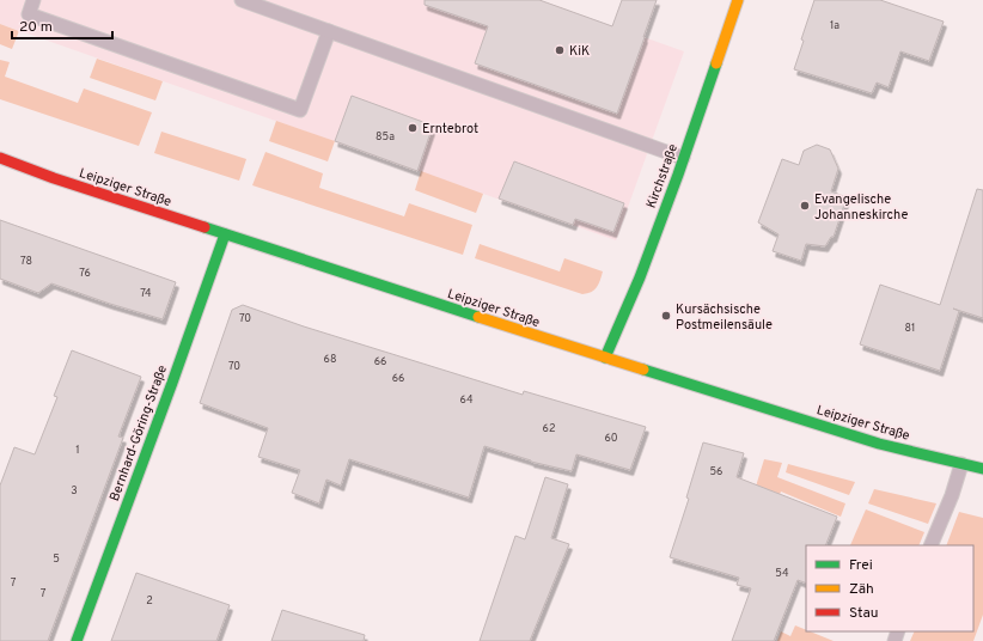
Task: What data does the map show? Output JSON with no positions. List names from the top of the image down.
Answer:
{
  "streets": {
    "main road": ["Kirchstraße", "Leipziger Straße", "Bernhard-Göring-Straße"]
  },
  "crossings": [
    ["Kirchstraße", "Leipziger Straße"],
    ["Leipziger Straße", "Bernhard-Göring-Straße"]
  ],
  "places": [
    "KiK",
    "Erntebrot",
    "Evangelische Johanneskirche",
    "Kursächsische Postmeilensäule"
  ],
  "house_numbers": [
    "1a",
    "85a",
    "78",
    "76",
    "74",
    "70",
    "81",
    "68",
    "66",
    "70",
    "66",
    "64",
    "62",
    "60",
    "1",
    "56",
    "3",
    "5",
    "54",
    "7",
    "7",
    "2"
  ],
  "legend": ["Frei", "Zäh", "Stau"],
  "scale_bar": "20 m"
}
